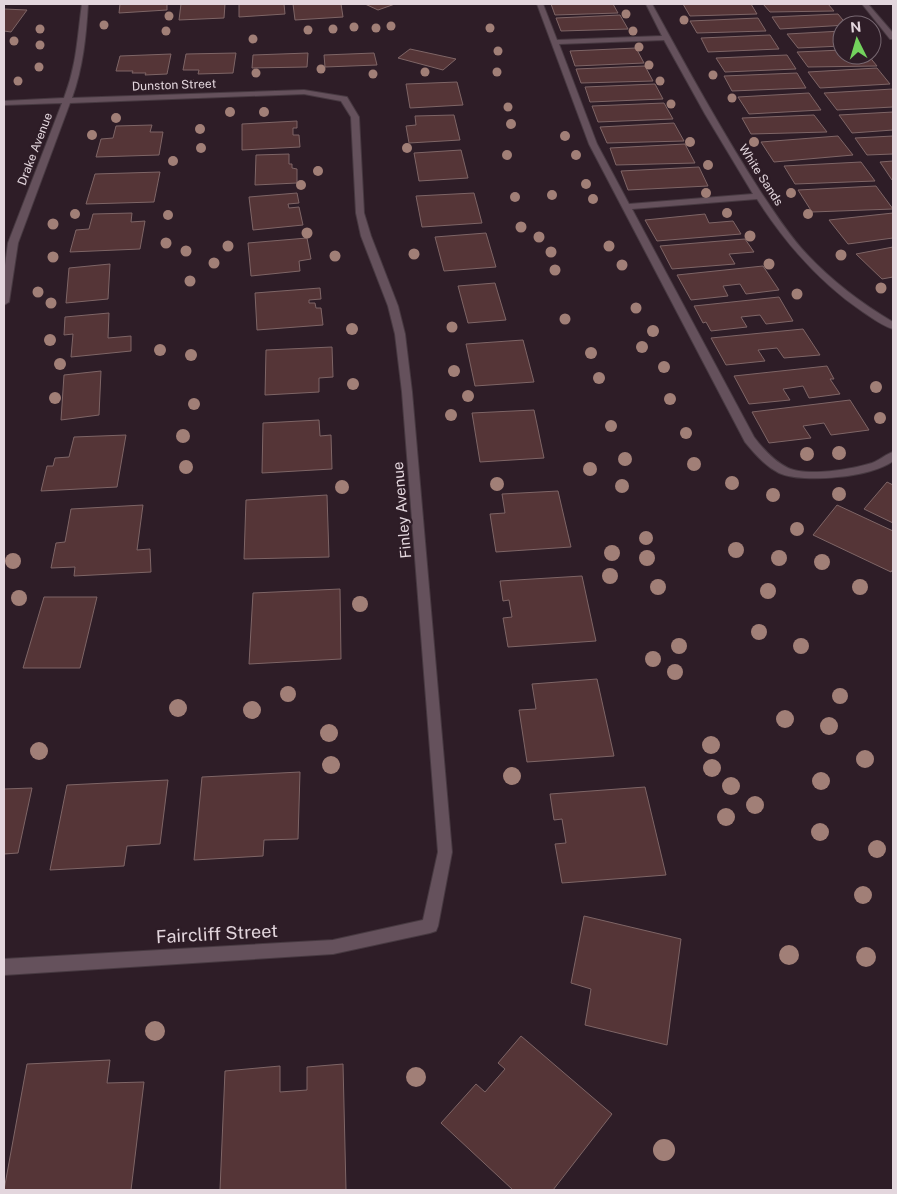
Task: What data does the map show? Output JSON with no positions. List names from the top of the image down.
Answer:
{
  "streets": {
    "street": [
      "Dunston Street",
      "Drake Avenue",
      "White Sands",
      "Finley Avenue",
      "Faircliff Street"
    ]
  },
  "crossings": [
    ["Dunston Street", "Drake Avenue"],
    ["Dunston Street", "Finley Avenue"],
    ["Finley Avenue", "Faircliff Street"]
  ],
  "north": "top"
}
